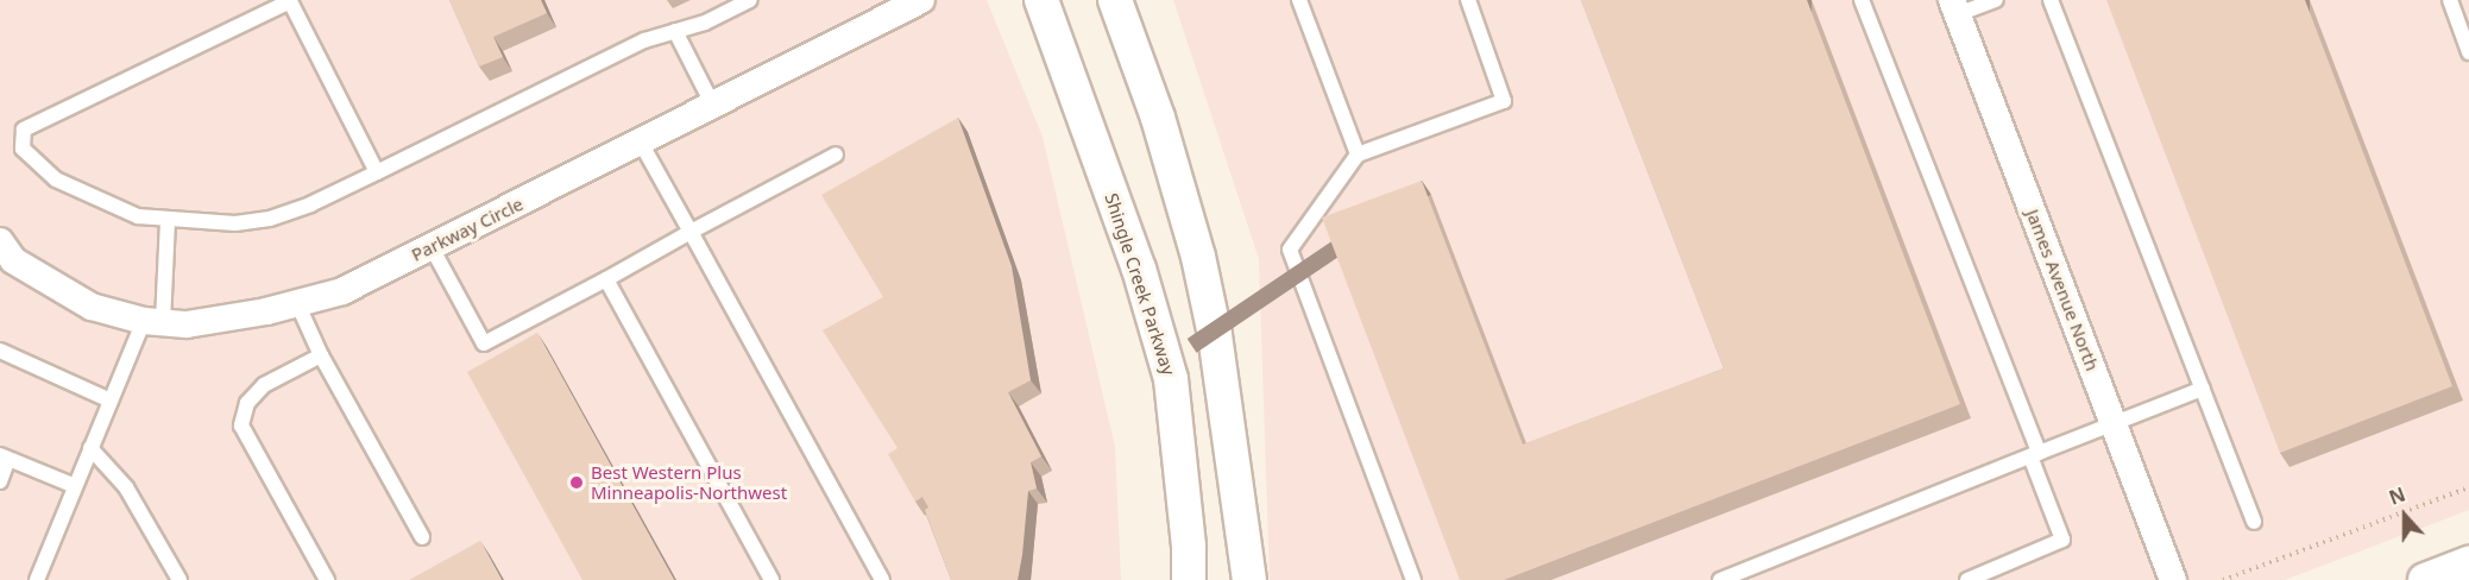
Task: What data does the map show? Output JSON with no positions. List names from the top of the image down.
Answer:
{
  "streets": {
    "street": ["Parkway Circle", "Shingle Creek Parkway", "James Avenue North"]
  },
  "places": ["Best Western Plus Minneapolis-Northwest"],
  "north": "top"
}
